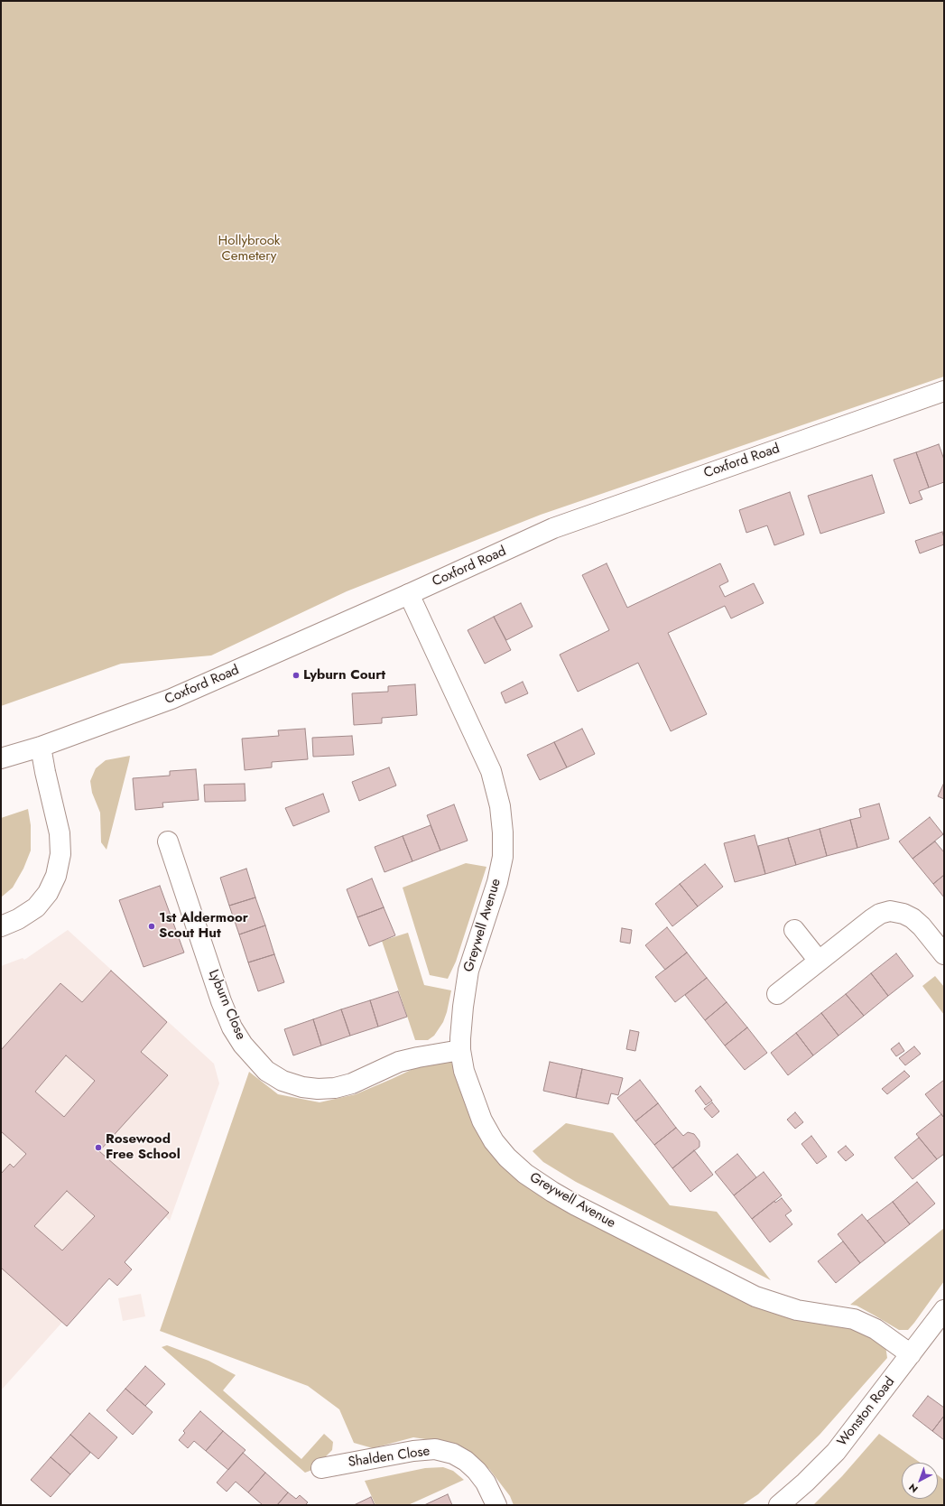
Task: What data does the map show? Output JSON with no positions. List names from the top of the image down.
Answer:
{
  "streets": {
    "street": [
      "Coxford Road",
      "Greywell Avenue",
      "Lyburn Close",
      "Wonston Road",
      "Shalden Close"
    ]
  },
  "crossings": [
    ["Coxford Road", "Greywell Avenue"],
    ["Greywell Avenue", "Lyburn Close"],
    ["Greywell Avenue", "Wonston Road"]
  ],
  "parks": ["Hollybrook Cemetery"],
  "places": ["Lyburn Court", "1st Aldermoor Scout Hut", "Rosewood Free School"],
  "north": "bottom left"
}
